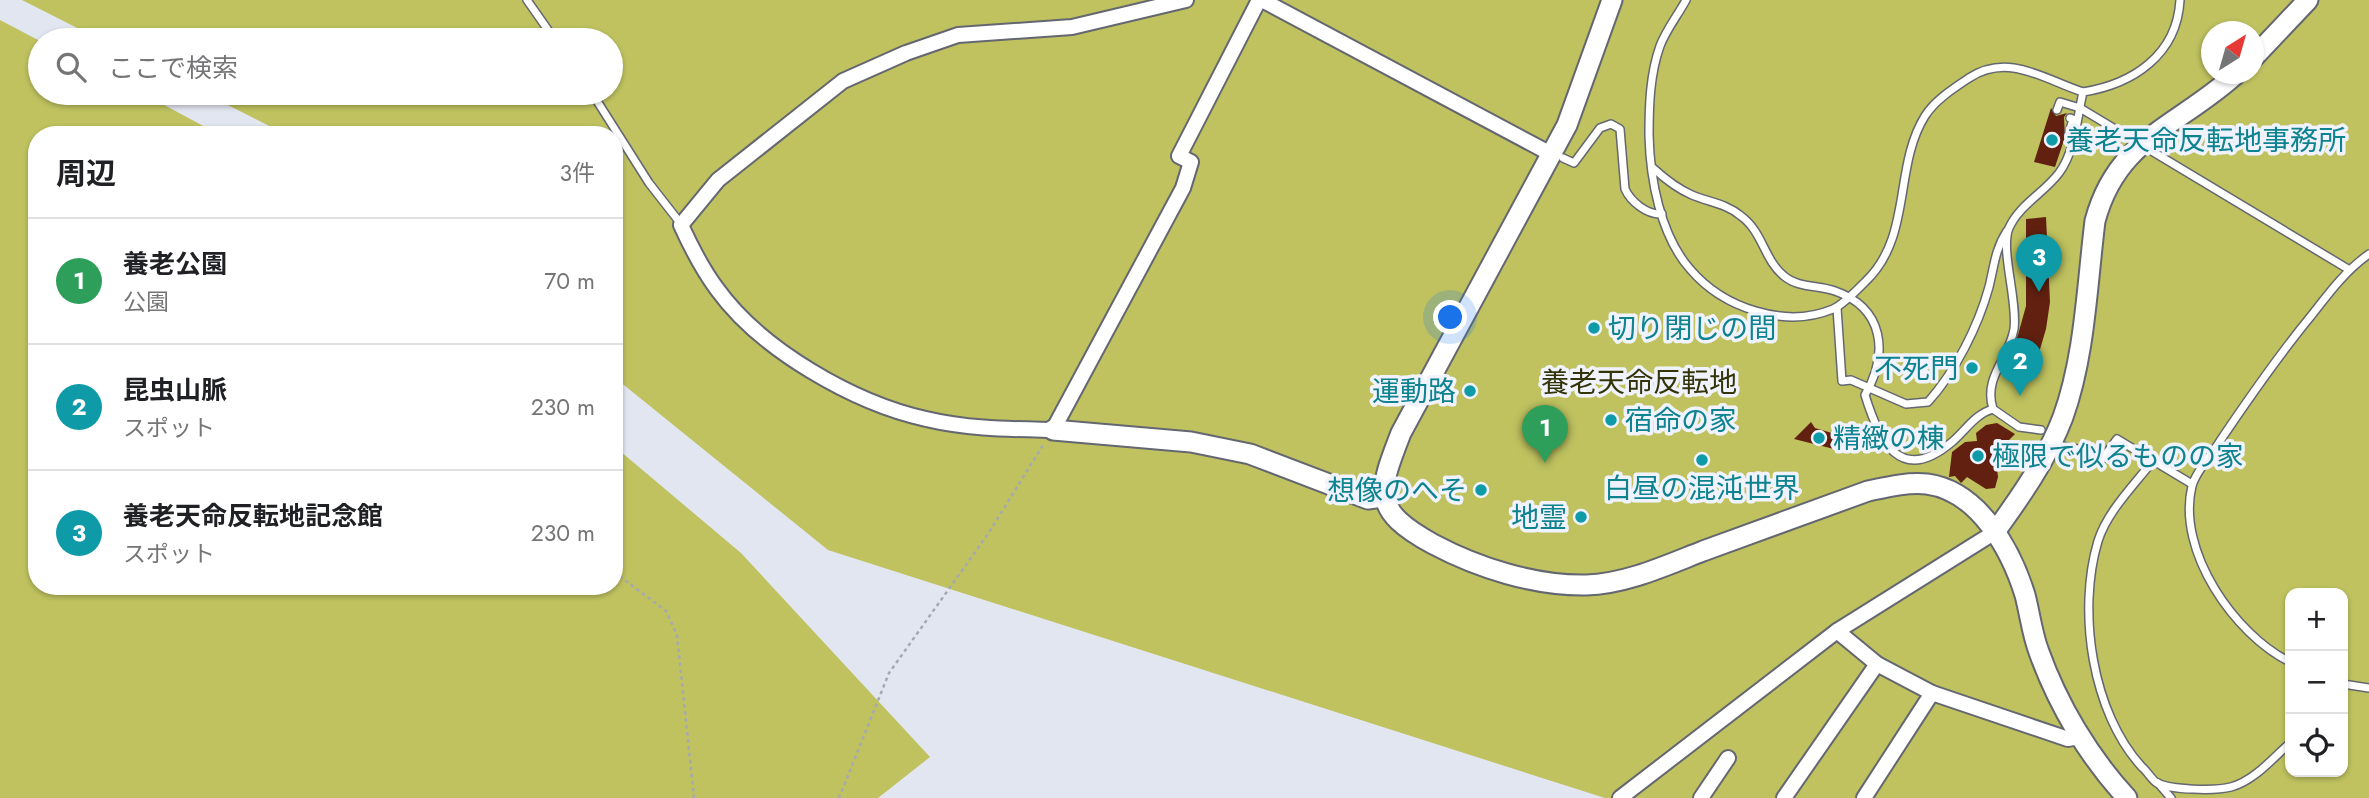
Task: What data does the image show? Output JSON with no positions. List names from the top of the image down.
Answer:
{
  "parks": ["養老天命反転地"],
  "places": [
    "養老天命反転地事務所",
    "切り閉じの間",
    "不死門",
    "運動路",
    "宿命の家",
    "精緻の棟",
    "極限で似るものの家",
    "白昼の混沌世界",
    "想像のへそ",
    "地霊"
  ],
  "north": "top right",
  "page": {
    "search": "ここで検索",
    "heading": ["周辺", "3件"],
    "list": [
      {
        "mark": "1",
        "name": "養老公園",
        "note": "公園",
        "value": "70 m"
      },
      {
        "mark": "2",
        "name": "昆虫山脈",
        "note": "スポット",
        "value": "230 m"
      },
      {
        "mark": "3",
        "name": "養老天命反転地記念館",
        "note": "スポット",
        "value": "230 m"
      }
    ],
    "pins": ["3", "2", "1"],
    "map_buttons": ["+", "−"]
  }
}
